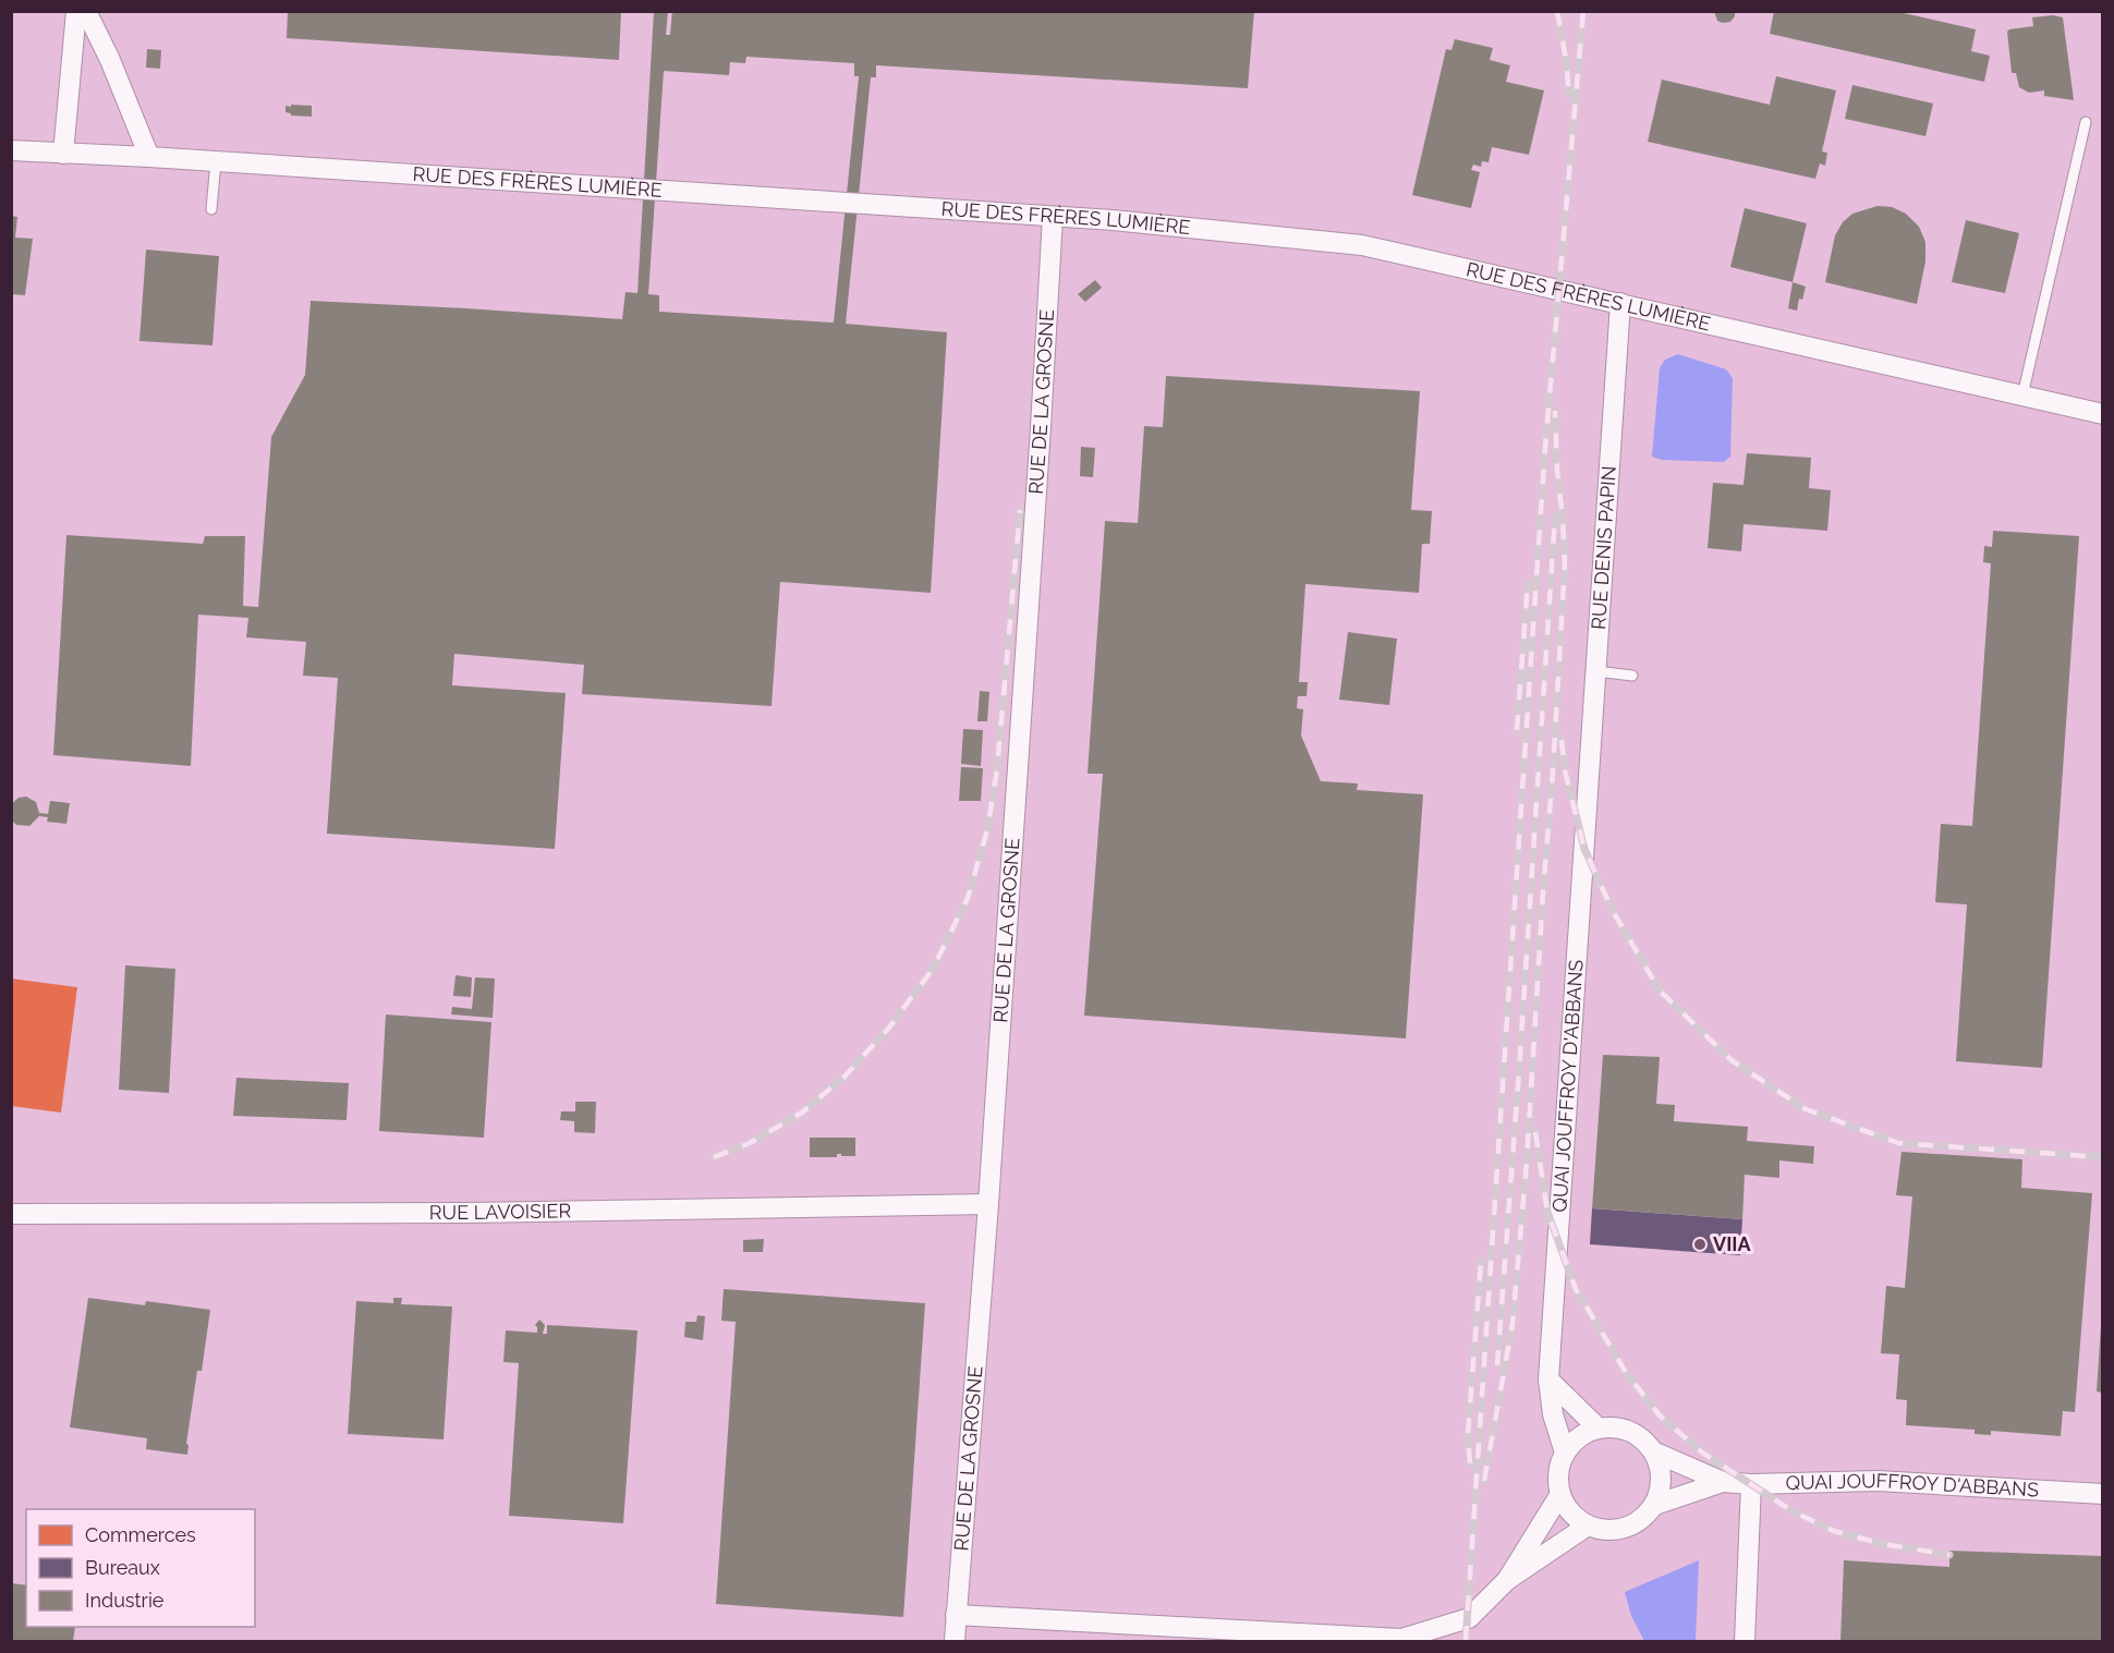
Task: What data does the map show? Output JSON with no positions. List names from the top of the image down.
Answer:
{
  "streets": {
    "street": [
      "RUE DES FRÈRES LUMIÈRE",
      "RUE DE LA GROSNE",
      "RUE DENIS PAPIN",
      "QUAI JOUFFROY D'ABBANS",
      "RUE LAVOISIER"
    ]
  },
  "crossings": [
    ["RUE DES FRÈRES LUMIÈRE", "RUE DE LA GROSNE"],
    ["RUE DES FRÈRES LUMIÈRE", "RUE DENIS PAPIN"],
    ["RUE DE LA GROSNE", "RUE LAVOISIER"],
    ["RUE DENIS PAPIN", "QUAI JOUFFROY D'ABBANS"]
  ],
  "places": ["VIIA"],
  "legend": ["Commerces", "Bureaux", "Industrie"]
}
